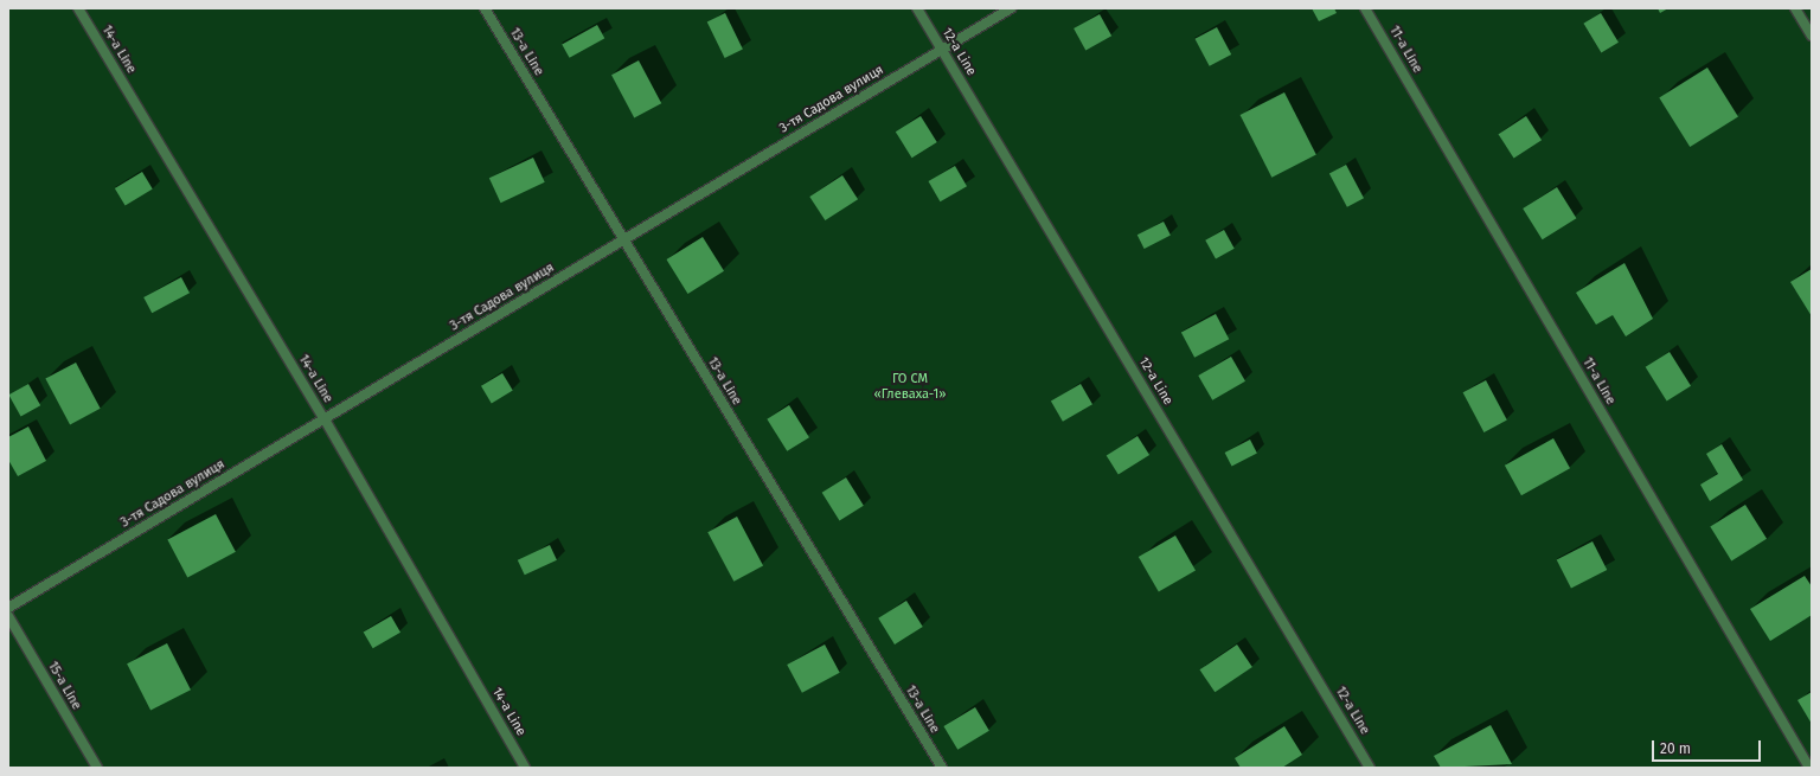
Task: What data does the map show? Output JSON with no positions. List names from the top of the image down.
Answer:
{
  "streets": {
    "street": [
      "14-a Line",
      "11-a Line",
      "13-a Line",
      "12-a Line",
      "3-тя Садова вулиця",
      "15-a Line"
    ]
  },
  "crossings": [
    ["14-a Line", "3-тя Садова вулиця"],
    ["13-a Line", "3-тя Садова вулиця"],
    ["12-a Line", "3-тя Садова вулиця"]
  ],
  "parks": ["ГО СМ «Глеваха-1»"],
  "scale_bar": "20 m"
}
